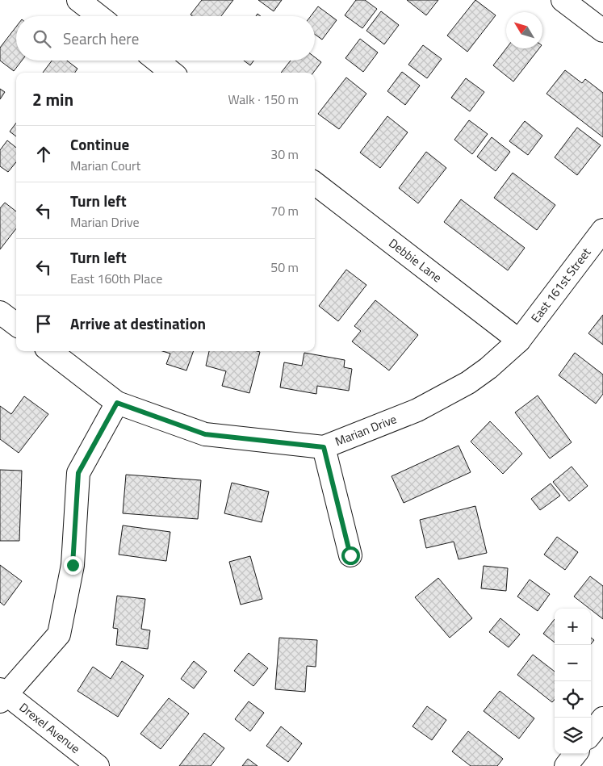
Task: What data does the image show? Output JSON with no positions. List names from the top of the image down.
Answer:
{
  "streets": {
    "street": [
      "Debbie Lane",
      "East 161st Street",
      "Marian Drive",
      "Drexel Avenue"
    ]
  },
  "crossings": [
    ["Debbie Lane", "East 161st Street"],
    ["Debbie Lane", "Marian Drive"],
    ["East 161st Street", "Marian Drive"]
  ],
  "north": "top left",
  "page": {
    "search": "Search here",
    "heading": ["2 min", "Walk · 150 m"],
    "list": [
      ["Continue", "Marian Court", "30 m"],
      ["Turn left", "Marian Drive", "70 m"],
      ["Turn left", "East 160th Place", "50 m"],
      "Arrive at destination"
    ],
    "map_buttons": ["+", "−"]
  }
}
